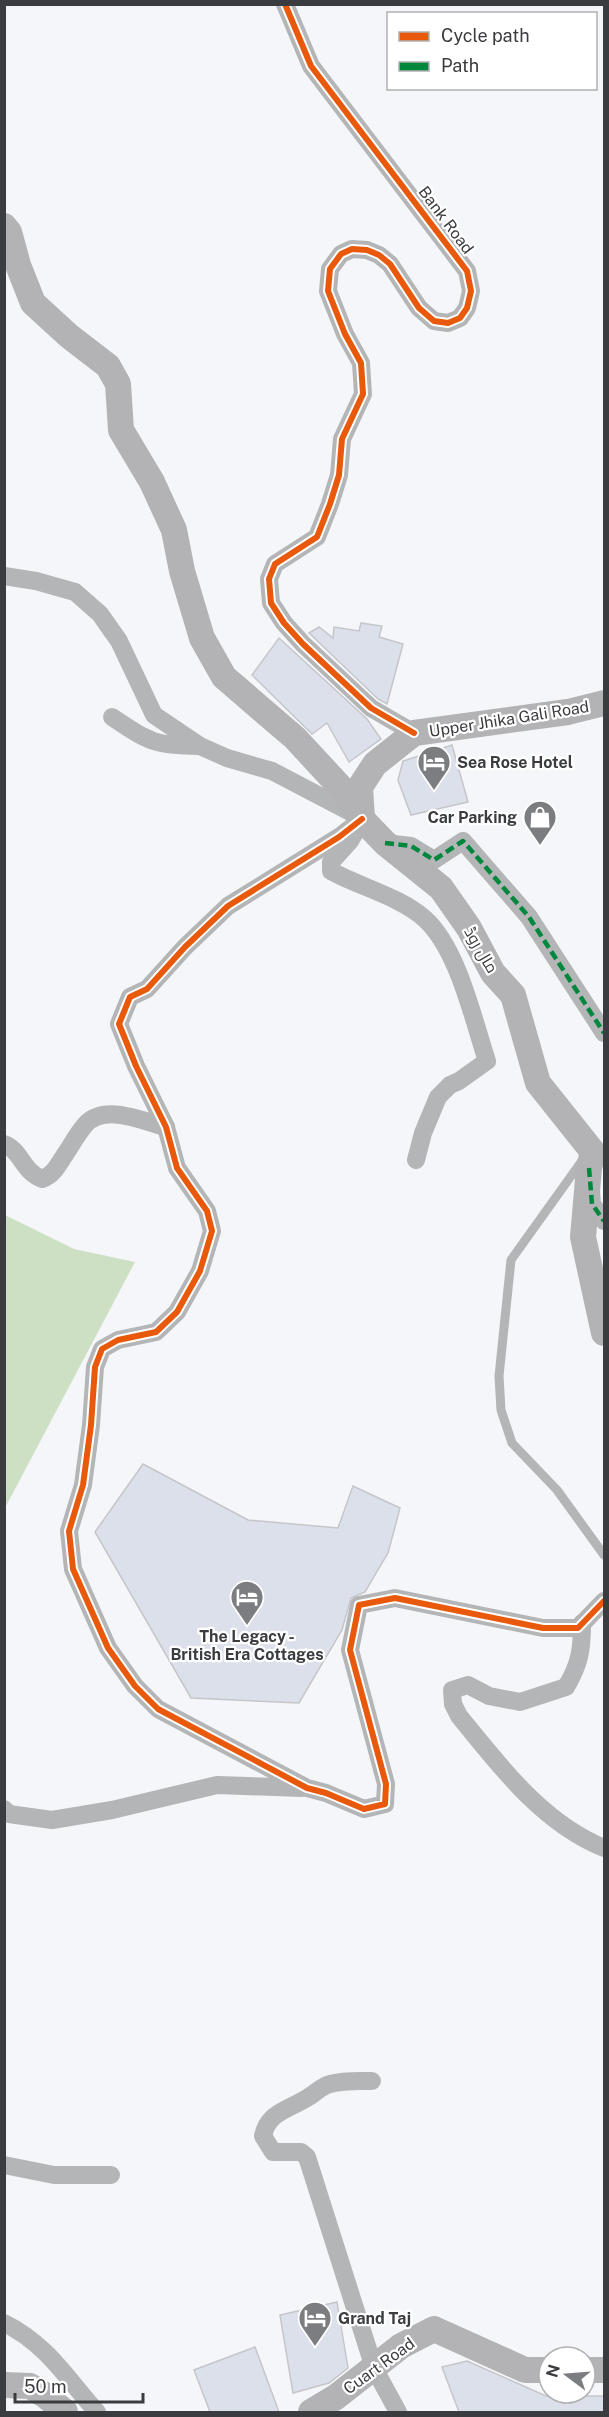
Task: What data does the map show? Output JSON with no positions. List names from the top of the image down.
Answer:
{
  "streets": {
    "main road": ["Upper Jhika Gali Road", "مال روڈ", "Cuart Road"],
    "street": ["Bank Road"]
  },
  "crossings": [
    ["Bank Road", "Upper Jhika Gali Road"],
    ["Upper Jhika Gali Road", "مال روڈ"]
  ],
  "places": {
    "hotel": ["Sea Rose Hotel", "The Legacy - British Era Cottages", "Grand Taj"],
    "shop": ["Car Parking"]
  },
  "legend": ["Cycle path", "Path"],
  "scale_bar": "50 m",
  "north": "left"
}
